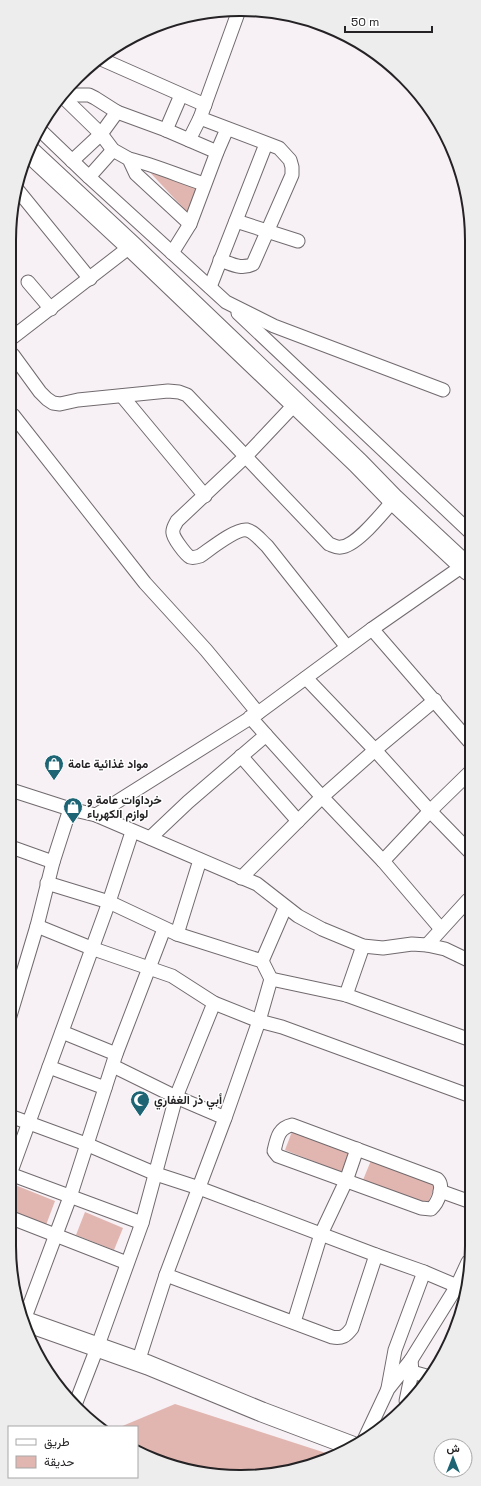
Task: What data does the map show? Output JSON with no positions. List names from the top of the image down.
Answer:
{
  "places": {
    "shop": ["مواد غذائية عامة", "خرداوات عامة و لوازم الكهرباء"],
    "mosque": ["أبي ذر الغفاري"]
  },
  "legend": ["طريق", "حديقة"],
  "scale_bar": "50 m",
  "north": "top"
}
